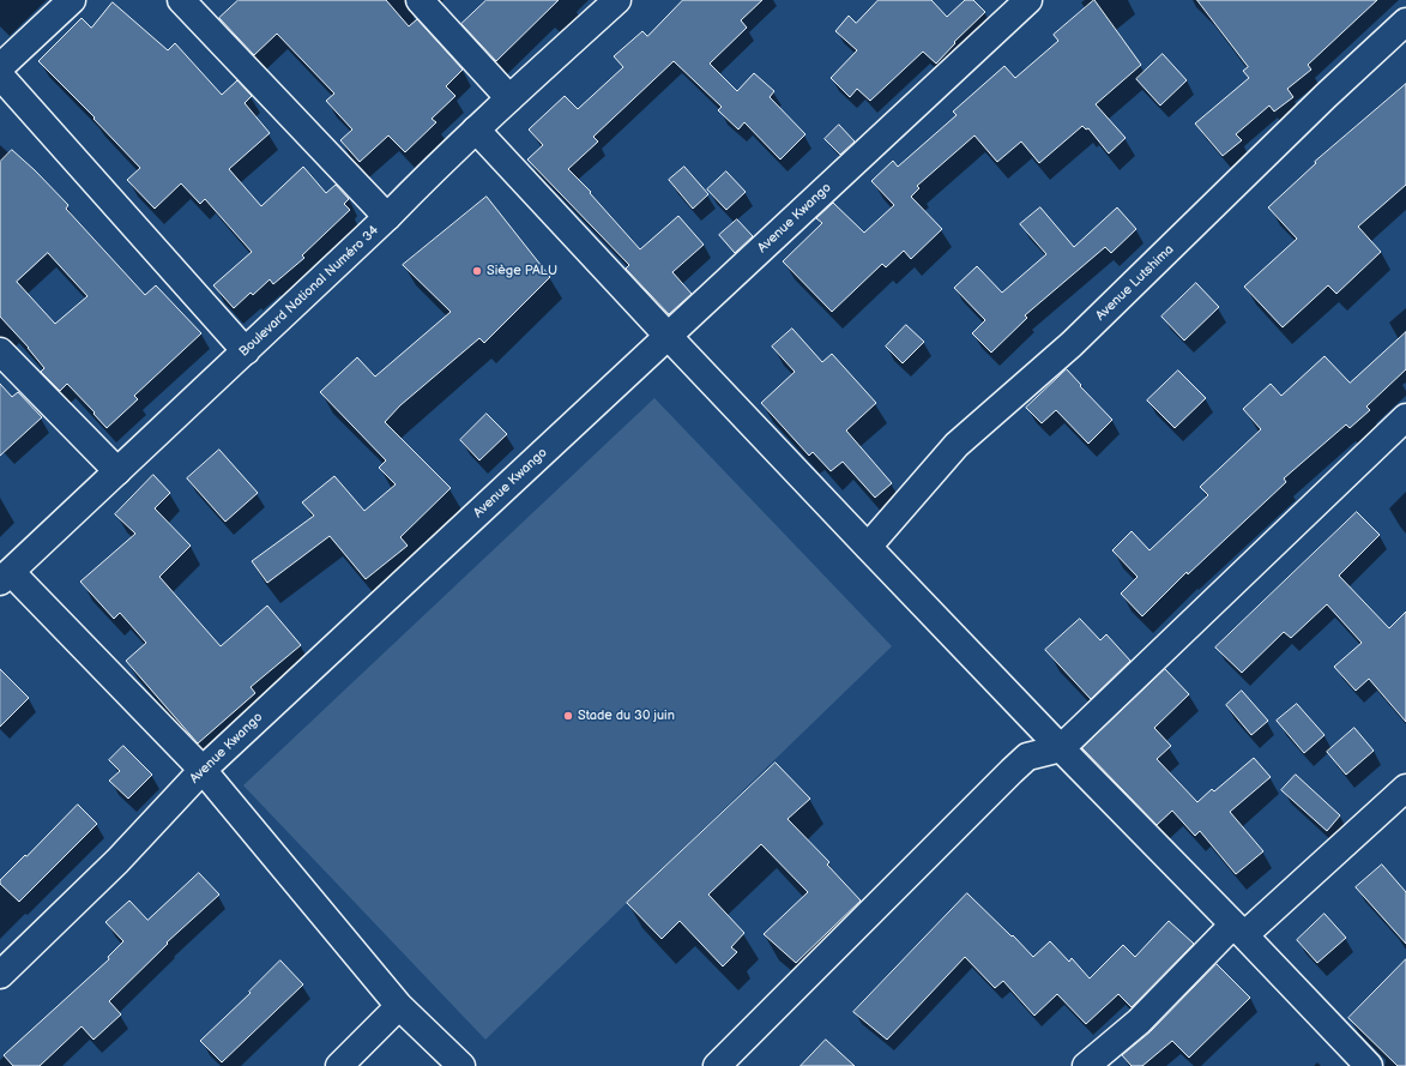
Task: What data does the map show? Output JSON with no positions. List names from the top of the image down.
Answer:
{
  "streets": {
    "street": ["Avenue Kwango", "Avenue Lutshima", "Boulevard National Numéro 34"]
  },
  "places": ["Siège PALU", "Stade du 30 juin"]
}
